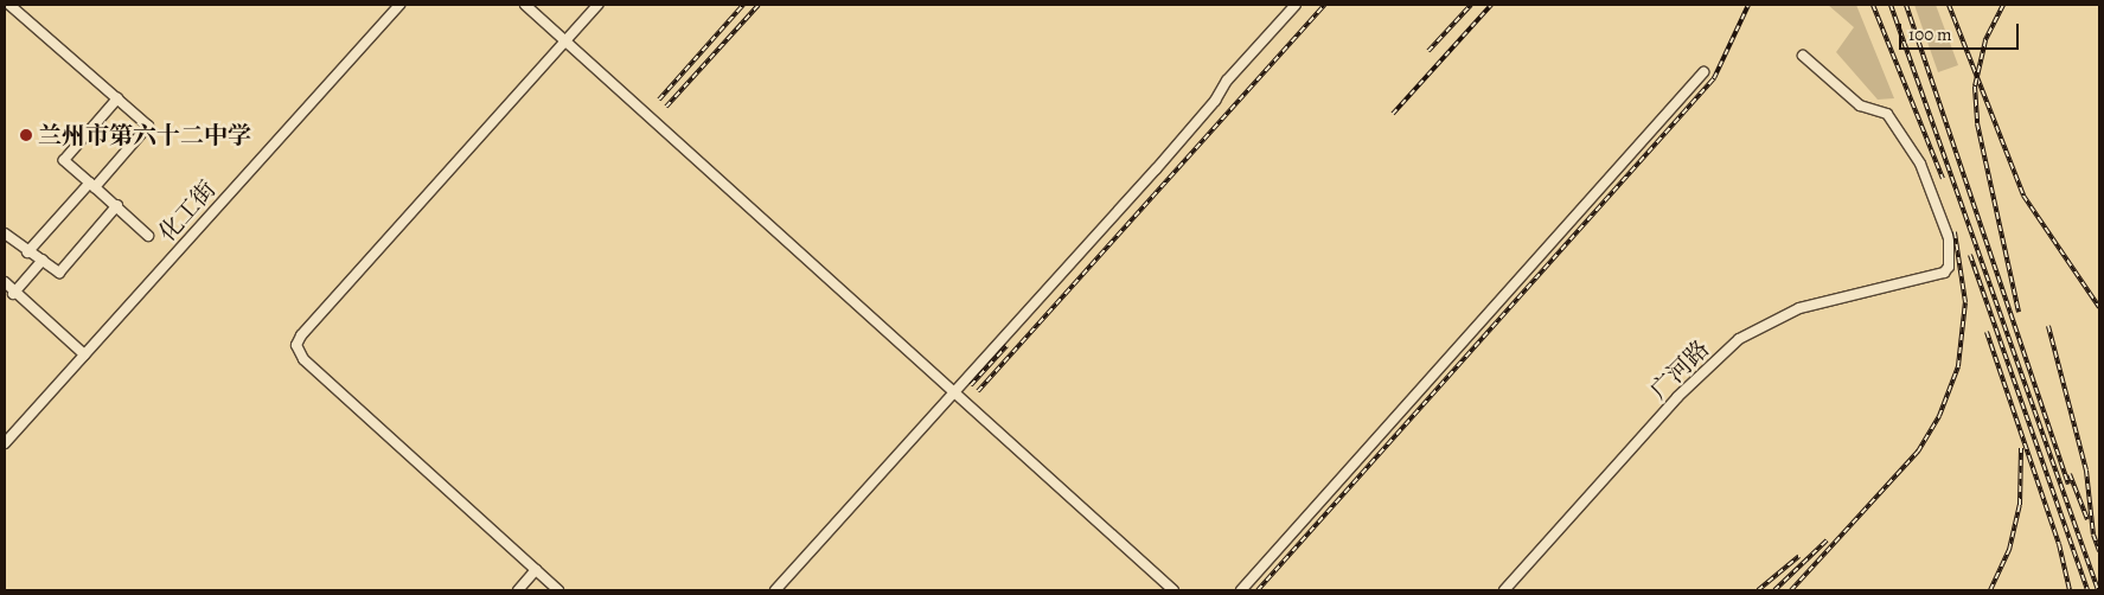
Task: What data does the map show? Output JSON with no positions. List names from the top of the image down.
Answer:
{
  "streets": {
    "street": ["化工街", "广河路"]
  },
  "places": ["兰州市第六十二中学"],
  "scale_bar": "100 m"
}
